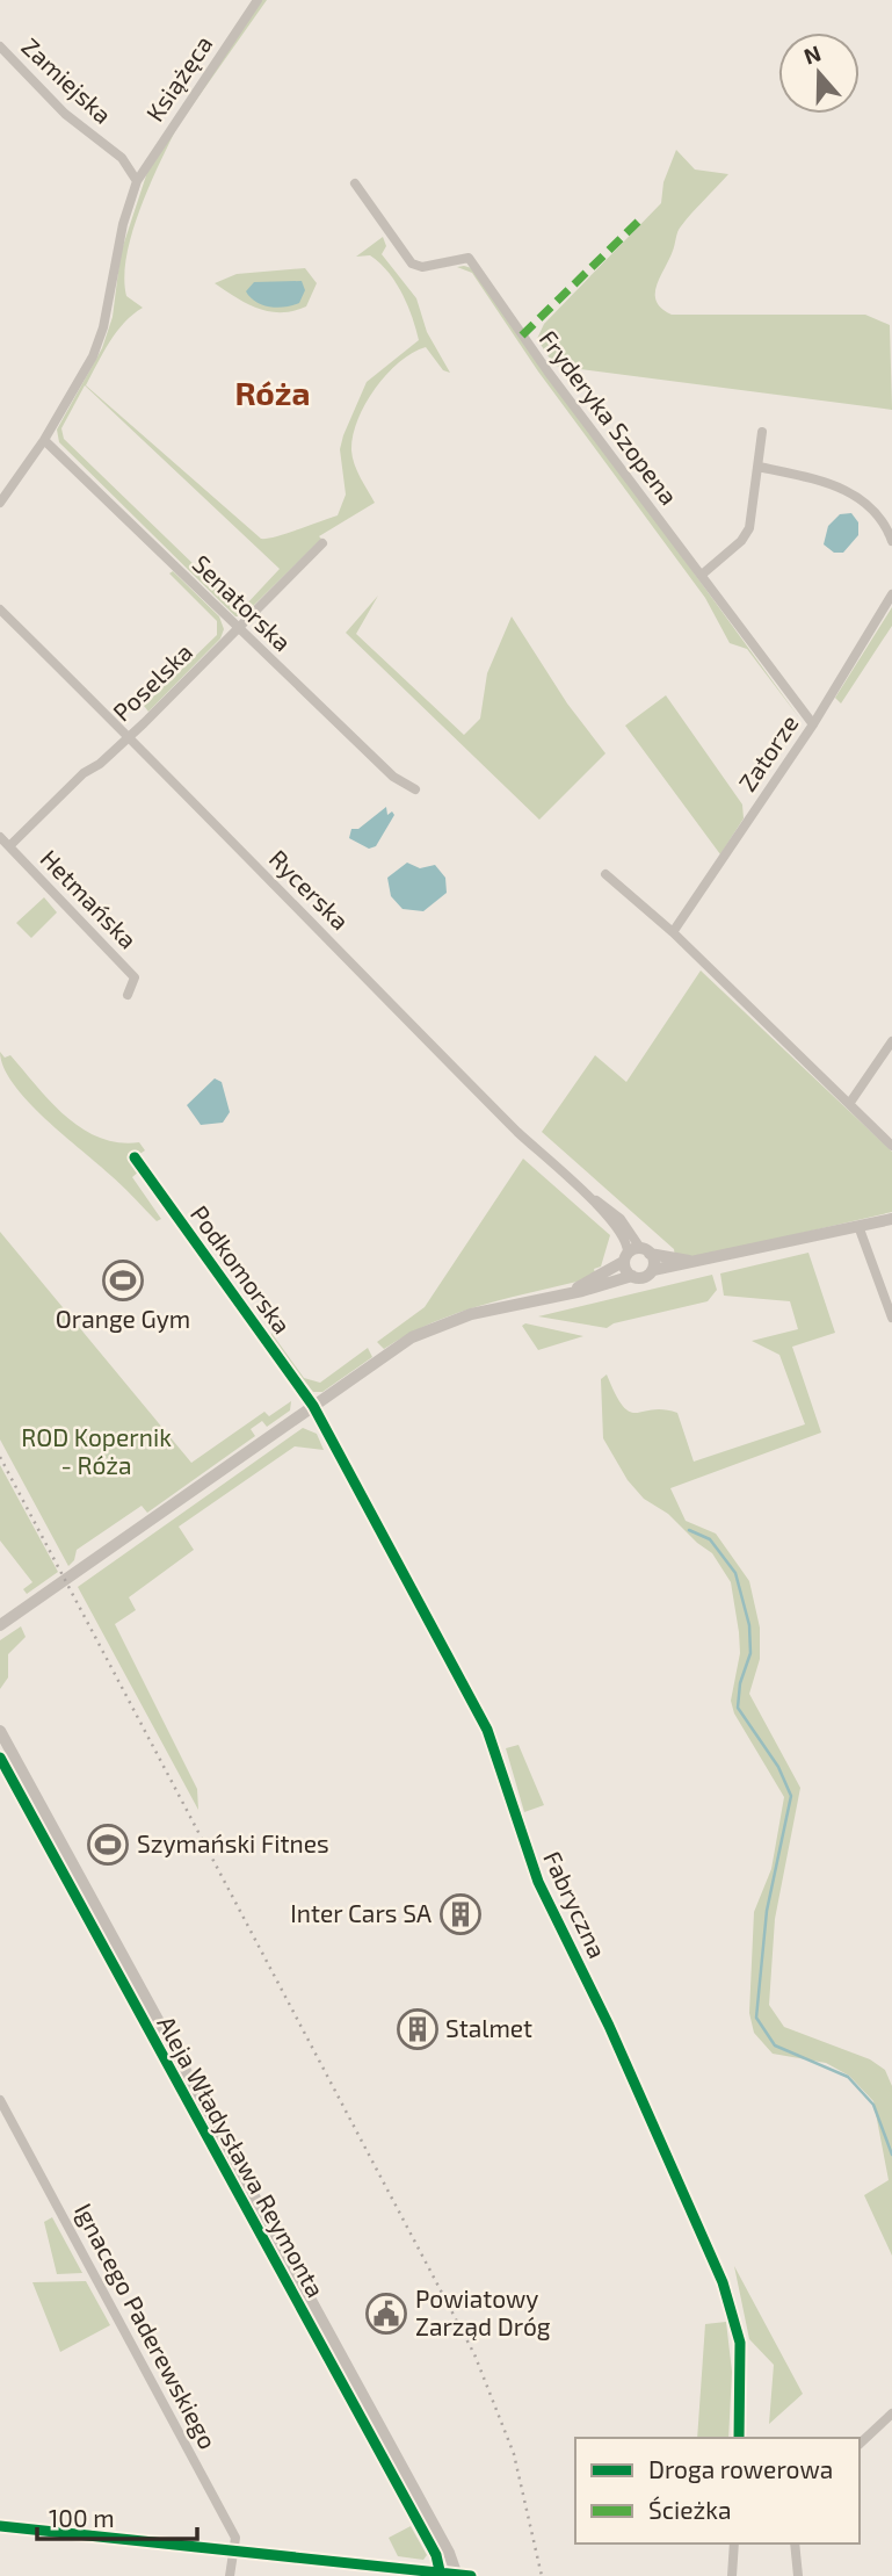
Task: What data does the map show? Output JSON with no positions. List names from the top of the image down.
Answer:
{
  "streets": {
    "street": [
      "Książęca",
      "Zamiejska",
      "Fryderyka Szopena",
      "Senatorska",
      "Poselska",
      "Zatorze",
      "Rycerska",
      "Hetmańska",
      "Podkomorska",
      "Fabryczna",
      "Aleja Władysława Reymonta",
      "Ignacego Paderewskiego"
    ]
  },
  "crossings": [
    ["Książęca", "Zamiejska"],
    ["Książęca", "Senatorska"],
    ["Fryderyka Szopena", "Zatorze"],
    ["Senatorska", "Poselska"],
    ["Poselska", "Rycerska"],
    ["Poselska", "Hetmańska"],
    ["Podkomorska", "Fabryczna"]
  ],
  "districts": ["Róża"],
  "parks": ["ROD Kopernik - Róża"],
  "places": {
    "sports": ["Orange Gym", "Szymański Fitnes"],
    "building": ["Inter Cars SA", "Stalmet"],
    "public building": ["Powiatowy Zarząd Dróg"]
  },
  "legend": ["Droga rowerowa", "Ścieżka"],
  "scale_bar": "100 m",
  "north": "top"
}
